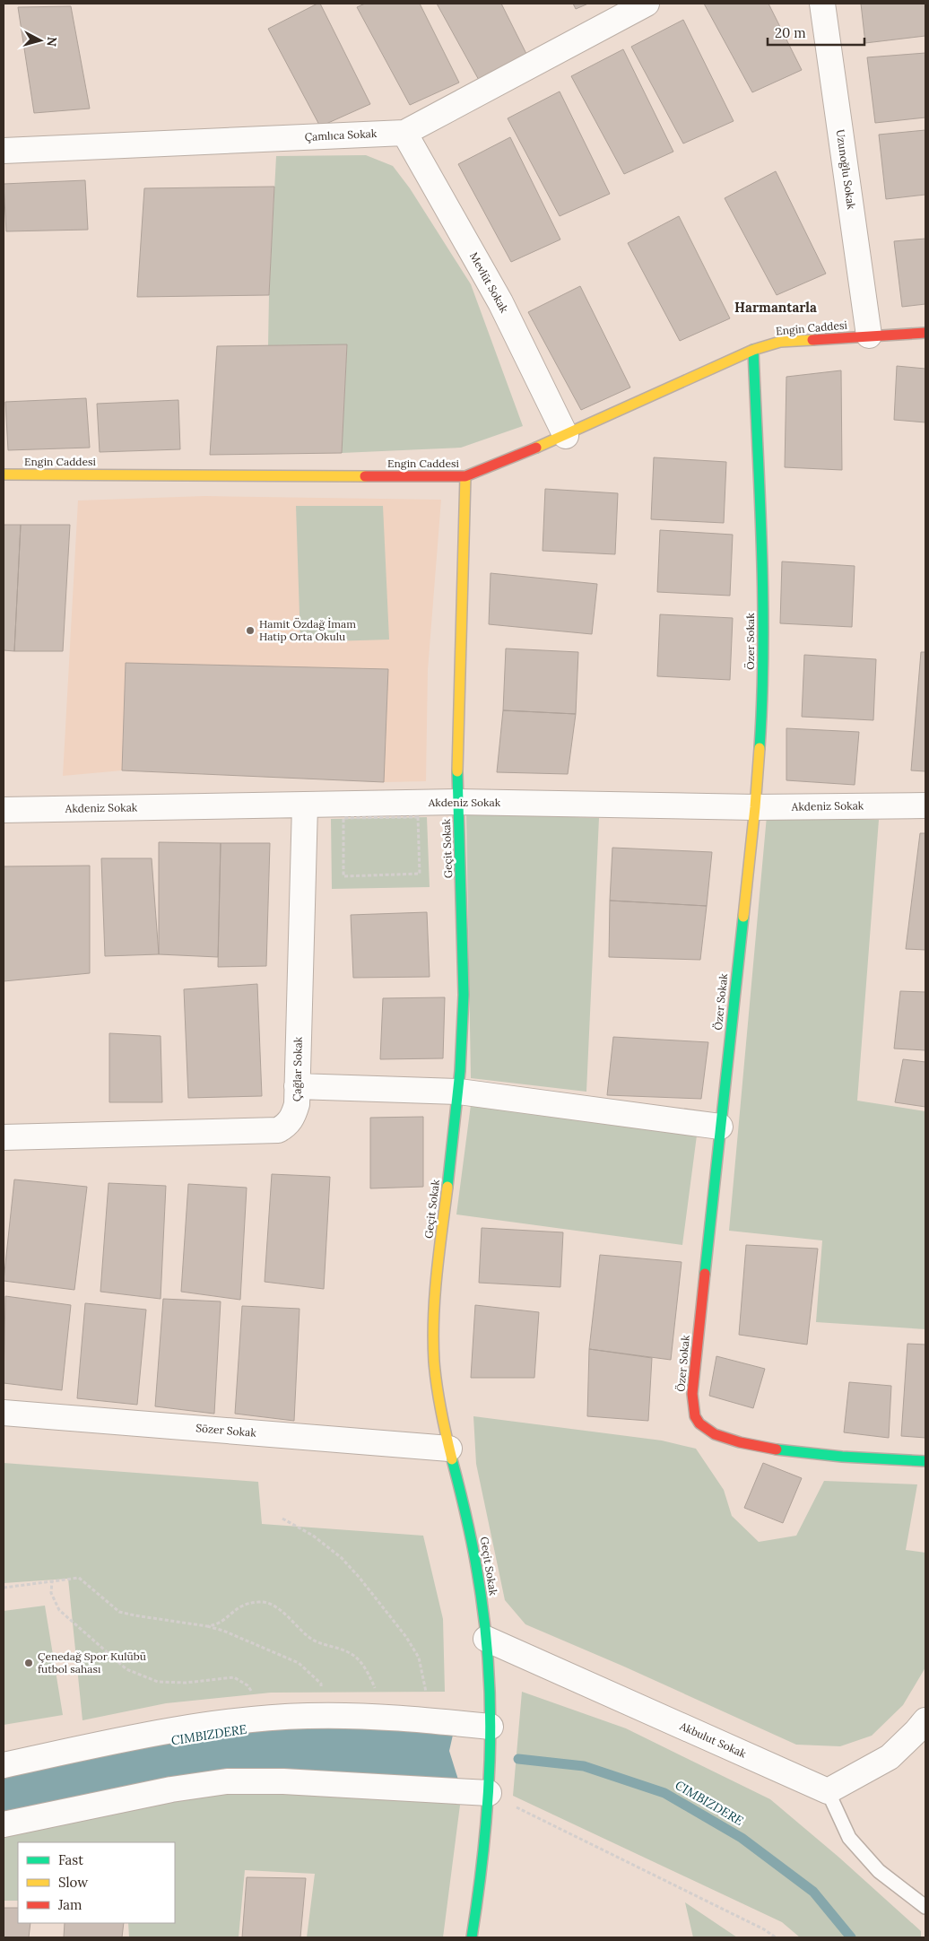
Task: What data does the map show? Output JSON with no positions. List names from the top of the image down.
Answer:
{
  "streets": {
    "street": [
      "Çamlıca Sokak",
      "Uzunoğlu Sokak",
      "Mevlüt Sokak",
      "Engin Caddesi",
      "Özer Sokak",
      "Akdeniz Sokak",
      "Geçit Sokak",
      "Çağlar Sokak",
      "Sözer Sokak",
      "Akbulut Sokak"
    ]
  },
  "crossings": [
    ["Çamlıca Sokak", "Mevlüt Sokak"],
    ["Uzunoğlu Sokak", "Engin Caddesi"],
    ["Mevlüt Sokak", "Engin Caddesi"],
    ["Engin Caddesi", "Özer Sokak"],
    ["Engin Caddesi", "Geçit Sokak"],
    ["Özer Sokak", "Akdeniz Sokak"],
    ["Akdeniz Sokak", "Geçit Sokak"],
    ["Akdeniz Sokak", "Çağlar Sokak"],
    ["Geçit Sokak", "Sözer Sokak"],
    ["Geçit Sokak", "Akbulut Sokak"]
  ],
  "districts": ["Harmantarla"],
  "water": ["CIMBIZDERE"],
  "places": ["Hamit Özdağ İmam Hatip Orta Okulu", "Çenedağ Spor Kulübü futbol sahası"],
  "legend": ["Fast", "Slow", "Jam"],
  "scale_bar": "20 m",
  "north": "right"
}
